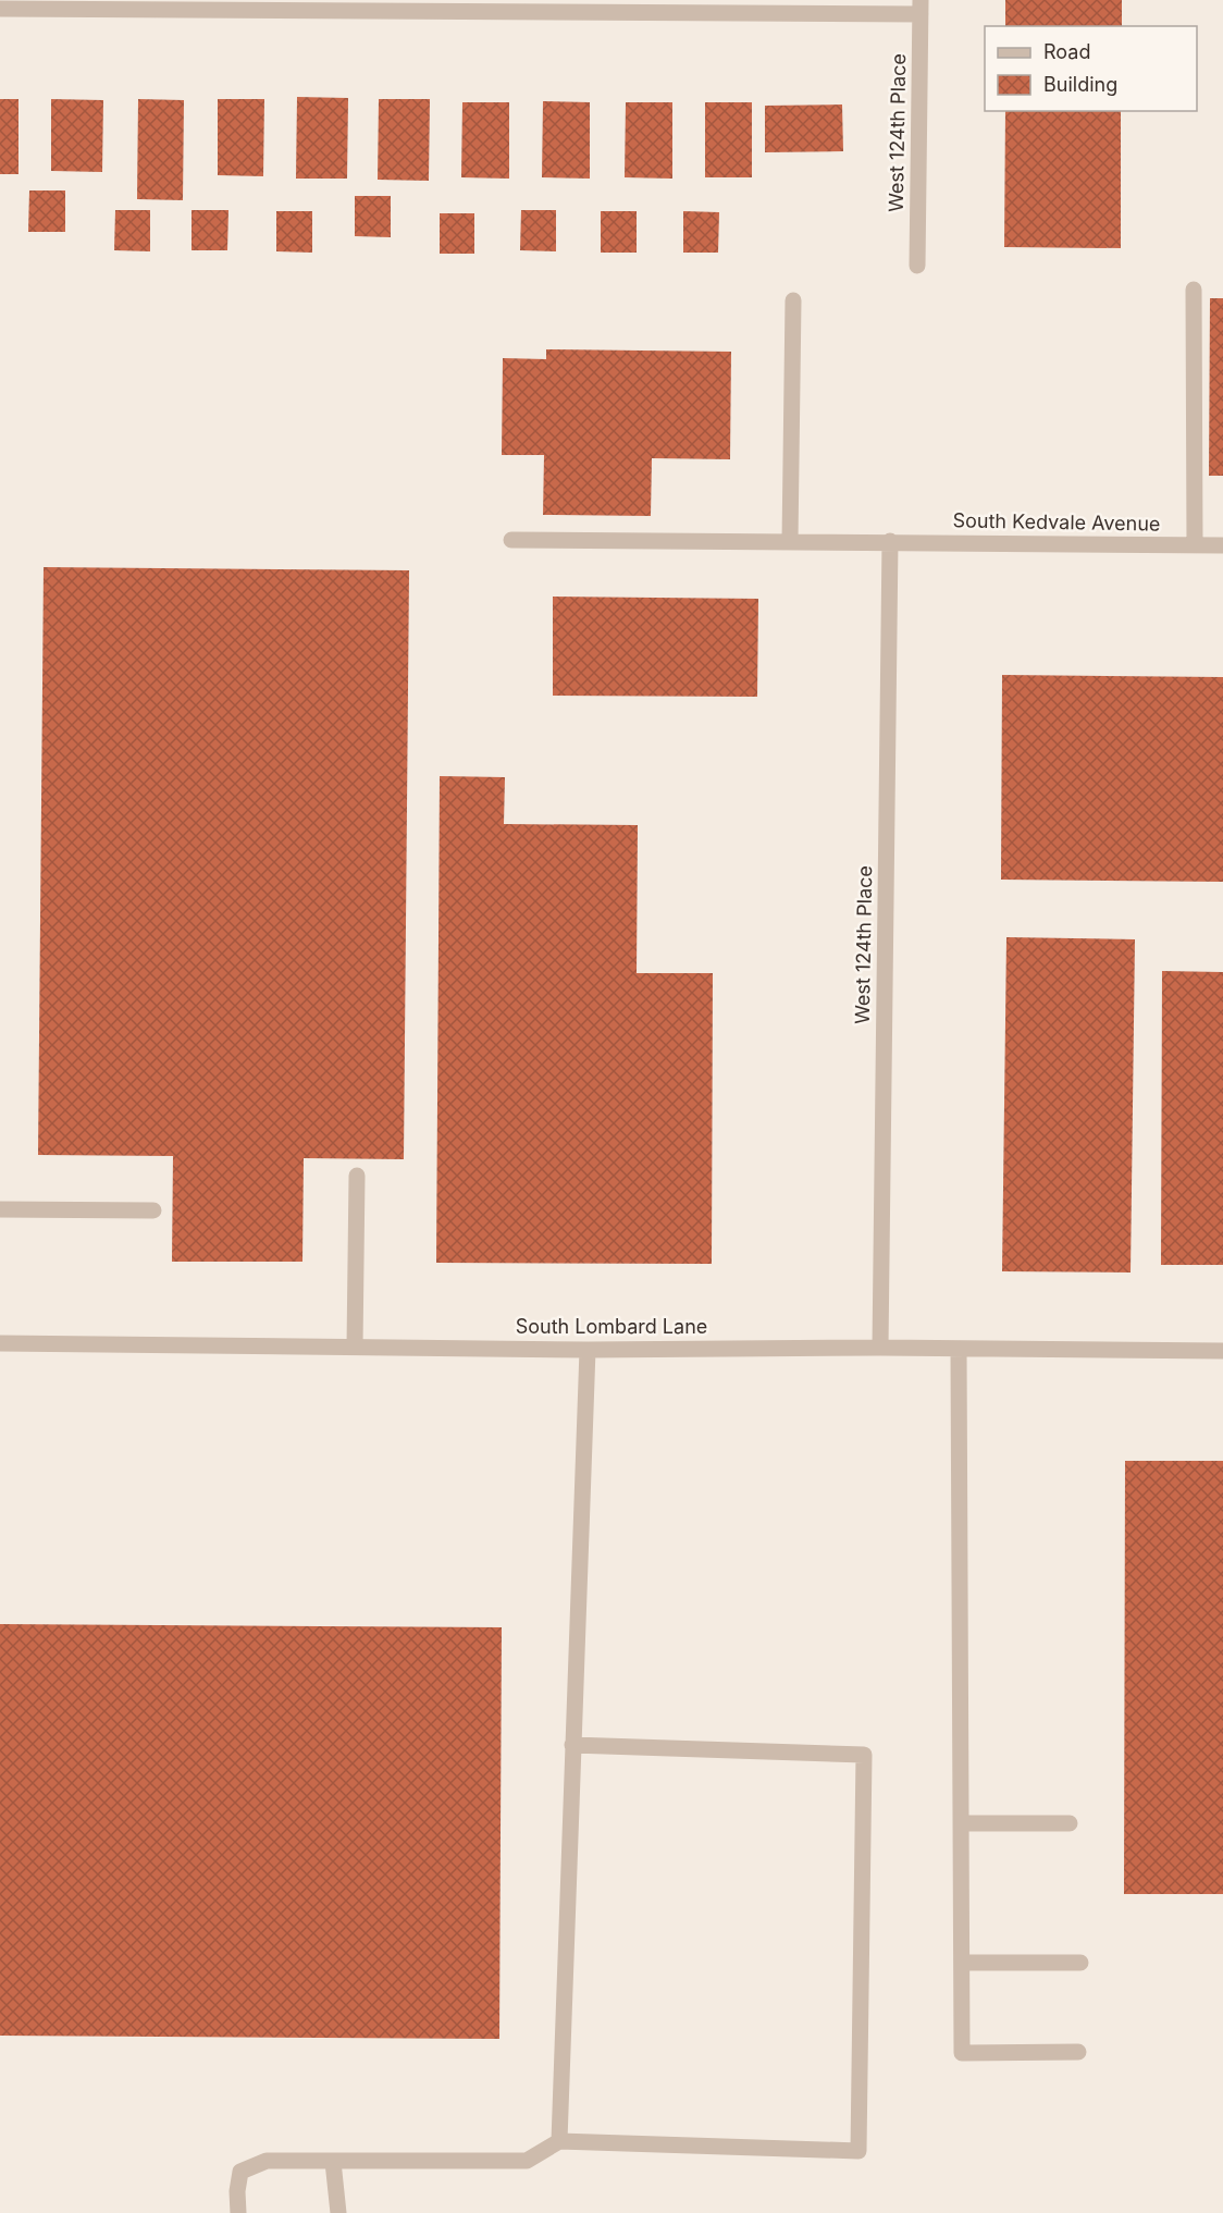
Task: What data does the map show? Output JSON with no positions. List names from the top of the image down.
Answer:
{
  "streets": {
    "street": ["West 124th Place", "South Kedvale Avenue", "South Lombard Lane"]
  },
  "crossings": [
    ["West 124th Place", "South Kedvale Avenue"],
    ["West 124th Place", "South Lombard Lane"]
  ],
  "legend": ["Road", "Building"]
}
